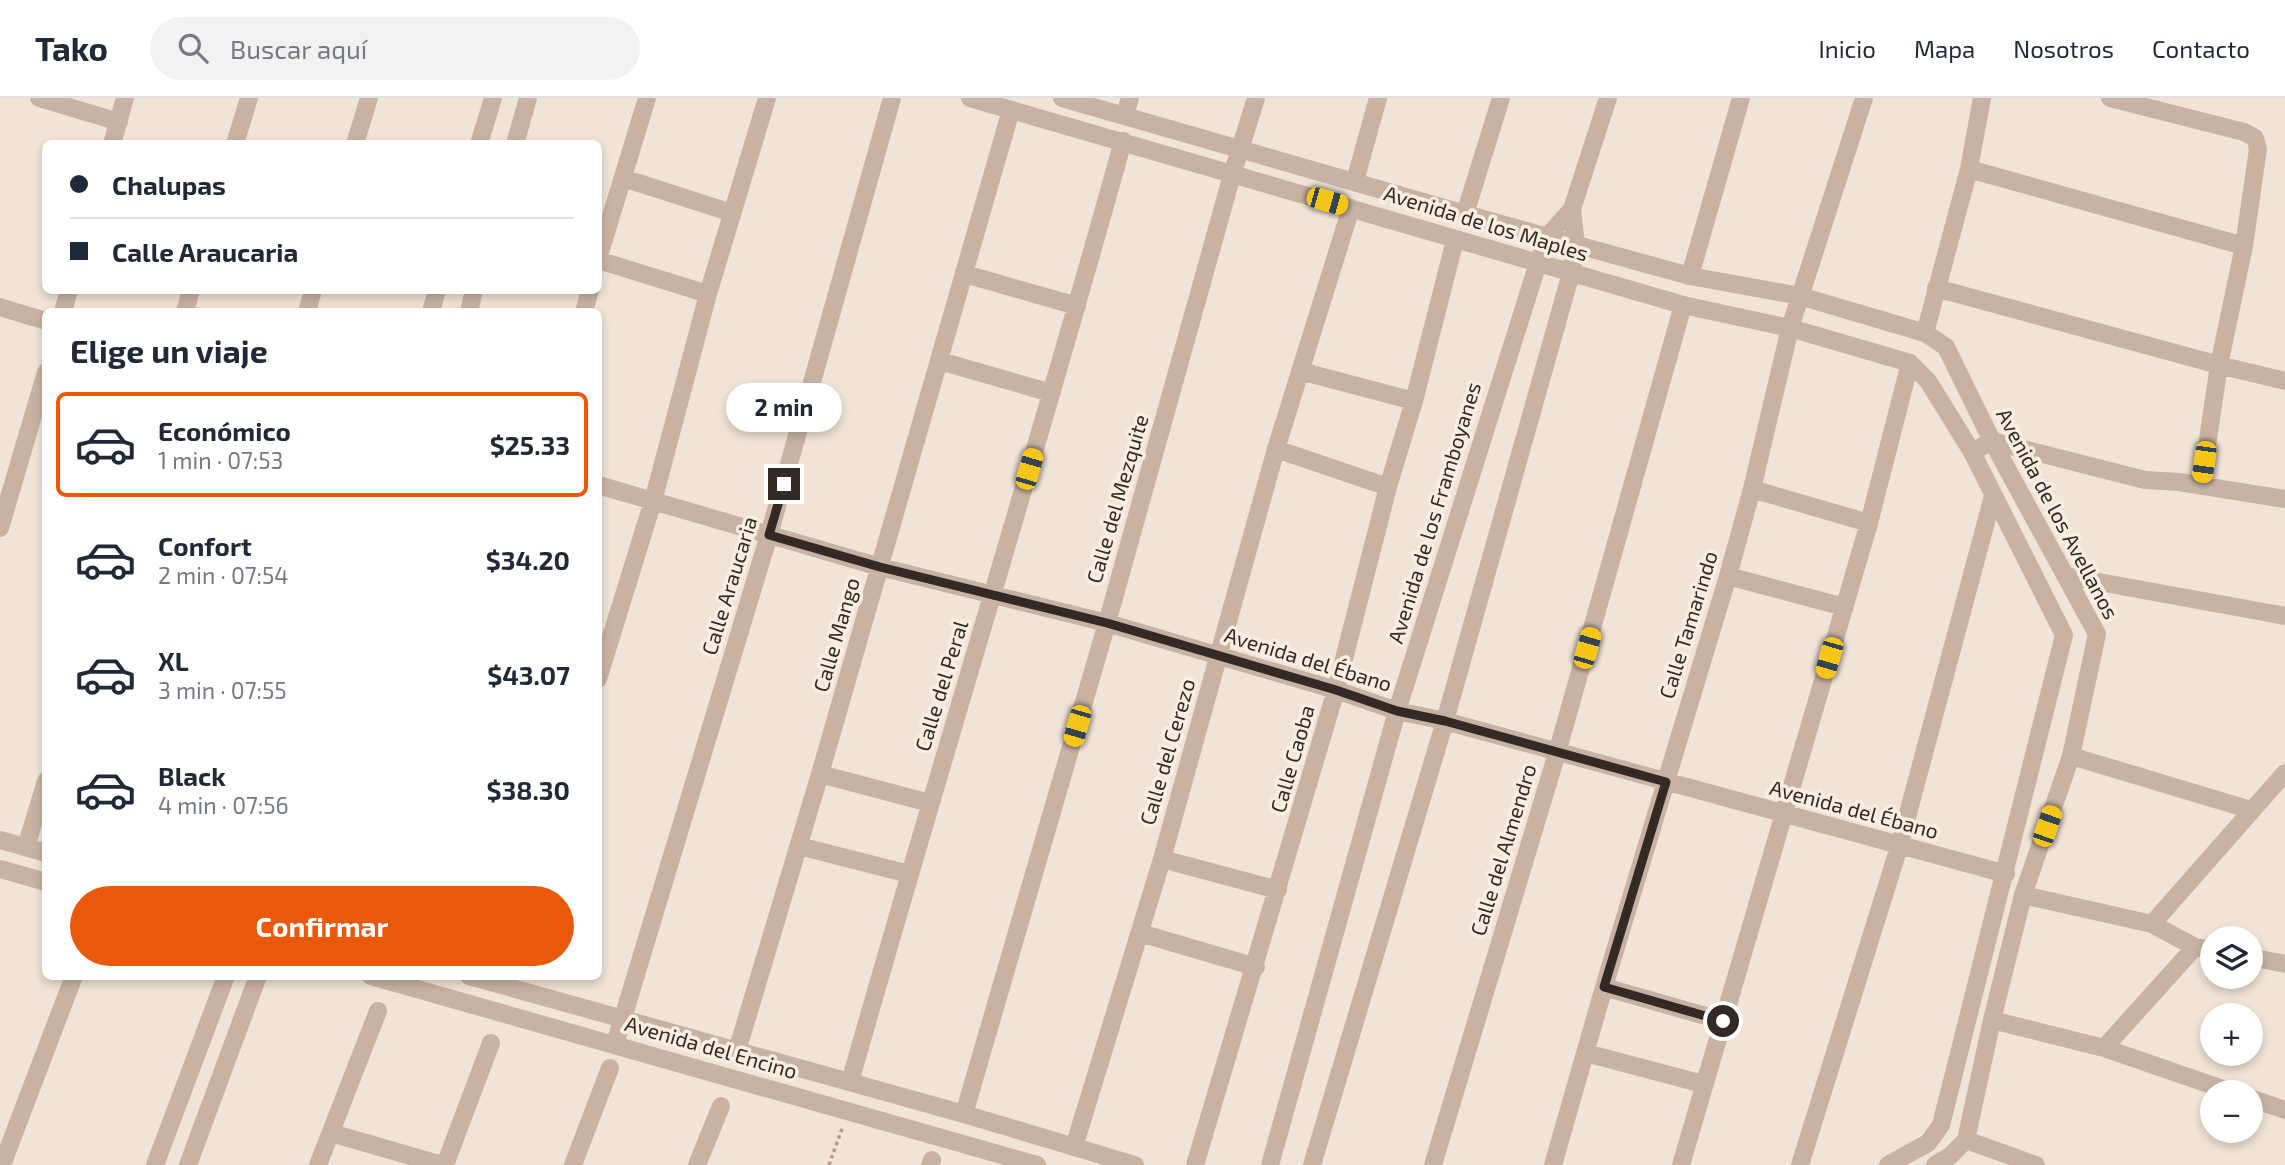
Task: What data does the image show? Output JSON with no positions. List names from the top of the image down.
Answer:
{
  "streets": {
    "street": [
      "Avenida de los Maples",
      "Calle del Mezquite",
      "Avenida de los Framboyanes",
      "Avenida de los Avellanos",
      "Calle Araucaria",
      "Calle Tamarindo",
      "Calle Mango",
      "Avenida del Ébano",
      "Calle del Peral",
      "Calle del Cerezo",
      "Calle Caoba",
      "Calle del Almendro",
      "Avenida del Encino"
    ]
  },
  "crossings": [
    ["Avenida de los Maples", "Calle del Mezquite"],
    ["Avenida de los Maples", "Avenida de los Framboyanes"],
    ["Avenida de los Maples", "Avenida de los Avellanos"],
    ["Avenida de los Maples", "Calle Tamarindo"],
    ["Avenida de los Maples", "Calle Mango"],
    ["Avenida de los Maples", "Calle del Peral"],
    ["Avenida de los Maples", "Calle del Cerezo"],
    ["Avenida de los Maples", "Calle Caoba"],
    ["Avenida de los Maples", "Calle del Almendro"],
    ["Calle del Mezquite", "Avenida del Ébano"],
    ["Calle del Mezquite", "Avenida del Encino"],
    ["Avenida de los Framboyanes", "Avenida del Ébano"],
    ["Calle Araucaria", "Avenida del Ébano"],
    ["Calle Araucaria", "Avenida del Encino"],
    ["Calle Tamarindo", "Avenida del Ébano"],
    ["Calle Mango", "Avenida del Ébano"],
    ["Calle Mango", "Avenida del Encino"],
    ["Avenida del Ébano", "Calle del Peral"],
    ["Avenida del Ébano", "Calle del Cerezo"],
    ["Avenida del Ébano", "Calle Caoba"],
    ["Avenida del Ébano", "Calle del Almendro"],
    ["Calle del Peral", "Avenida del Encino"],
    ["Calle del Cerezo", "Avenida del Encino"]
  ],
  "page": {
    "header": "Tako",
    "search": "Buscar aquí",
    "nav": [
      "Inicio",
      "Mapa",
      "Nosotros",
      "Contacto"
    ],
    "banner": ["Chalupas", "Calle Araucaria"],
    "heading": "Elige un viaje",
    "bubble": "2 min",
    "list": [
      {
        "name": "Económico",
        "note": "1 min · 07:53",
        "value": "$25.33"
      },
      {
        "name": "Confort",
        "note": "2 min · 07:54",
        "value": "$34.20"
      },
      {
        "name": "XL",
        "note": "3 min · 07:55",
        "value": "$43.07"
      },
      {
        "name": "Black",
        "note": "4 min · 07:56",
        "value": "$38.30"
      }
    ],
    "buttons": "Confirmar",
    "map_buttons": ["+", "−"]
  }
}
